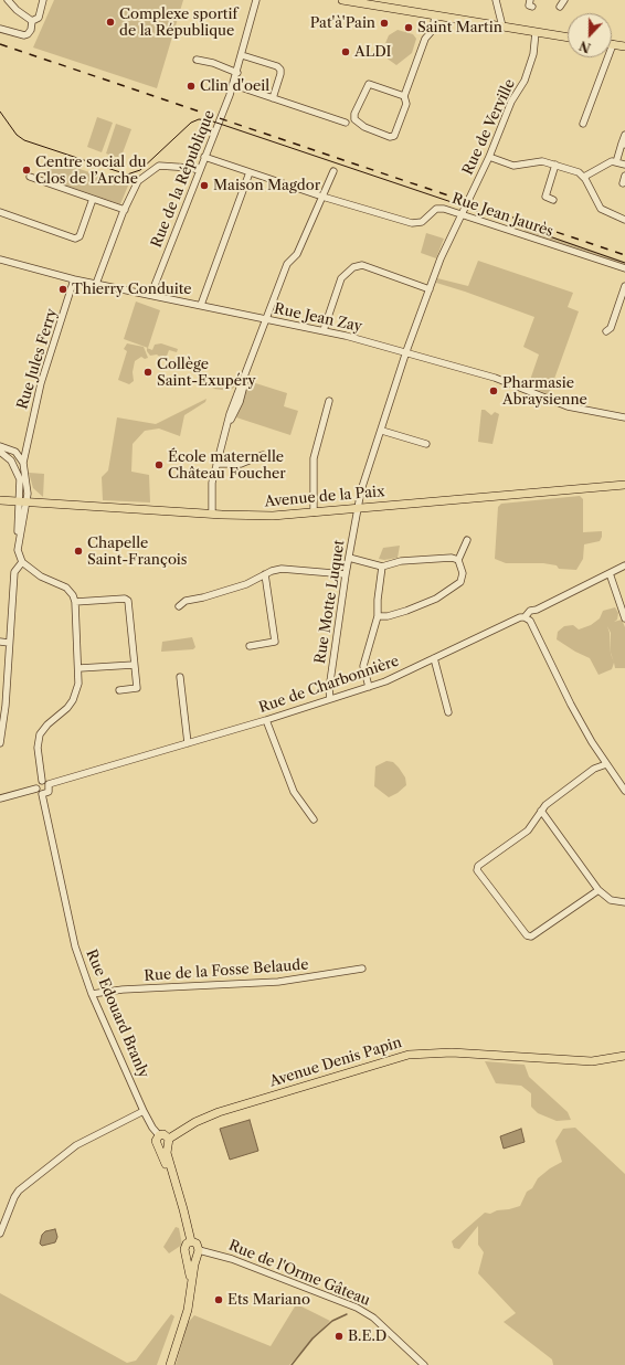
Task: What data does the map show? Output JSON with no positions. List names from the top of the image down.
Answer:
{
  "streets": {
    "main road": ["Avenue de la Paix", "Avenue Denis Papin"],
    "street": [
      "Rue de Verville",
      "Rue de la République",
      "Rue Jean Jaurès",
      "Rue Jean Zay",
      "Rue Jules Ferry",
      "Rue Motte Luquet",
      "Rue de Charbonnière",
      "Rue de la Fosse Belaude",
      "Rue Edouard Branly",
      "Rue de l'Orme Gâteau"
    ]
  },
  "crossings": [
    ["Rue de Verville", "Rue Jean Jaurès"],
    ["Rue de Verville", "Rue Jean Zay"],
    ["Rue de Verville", "Rue Motte Luquet"],
    ["Rue de la République", "Rue Jean Jaurès"],
    ["Rue de la République", "Rue Jean Zay"],
    ["Rue Jean Zay", "Rue Jules Ferry"],
    ["Avenue de la Paix", "Rue Motte Luquet"],
    ["Rue Motte Luquet", "Rue de Charbonnière"],
    ["Rue de Charbonnière", "Rue Edouard Branly"],
    ["Rue de la Fosse Belaude", "Rue Edouard Branly"],
    ["Rue Edouard Branly", "Avenue Denis Papin"]
  ],
  "places": [
    "Complexe sportif de la République",
    "Pat'à'Pain",
    "Saint Martin",
    "ALDI",
    "Clin d'oeil",
    "Centre social du Clos de l’Arche",
    "Maison Magdor",
    "Thierry Conduite",
    "Collège Saint-Exupéry",
    "Pharmasie Abraysienne",
    "École maternelle Château Foucher",
    "Chapelle Saint-François",
    "Ets Mariano",
    "B.E.D"
  ],
  "north": "bottom"
}
